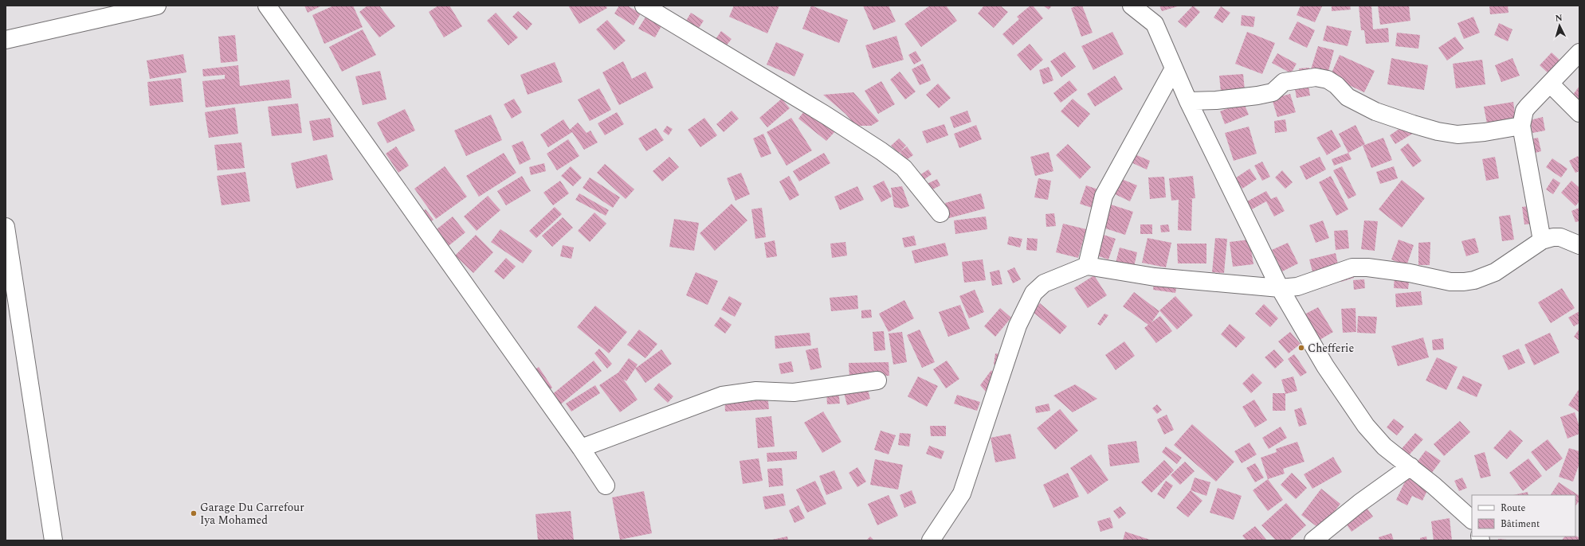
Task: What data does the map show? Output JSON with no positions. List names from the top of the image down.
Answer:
{
  "places": ["Chefferie", "Garage Du Carrefour Iya Mohamed"],
  "legend": ["Route", "Bâtiment"],
  "north": "top"
}
